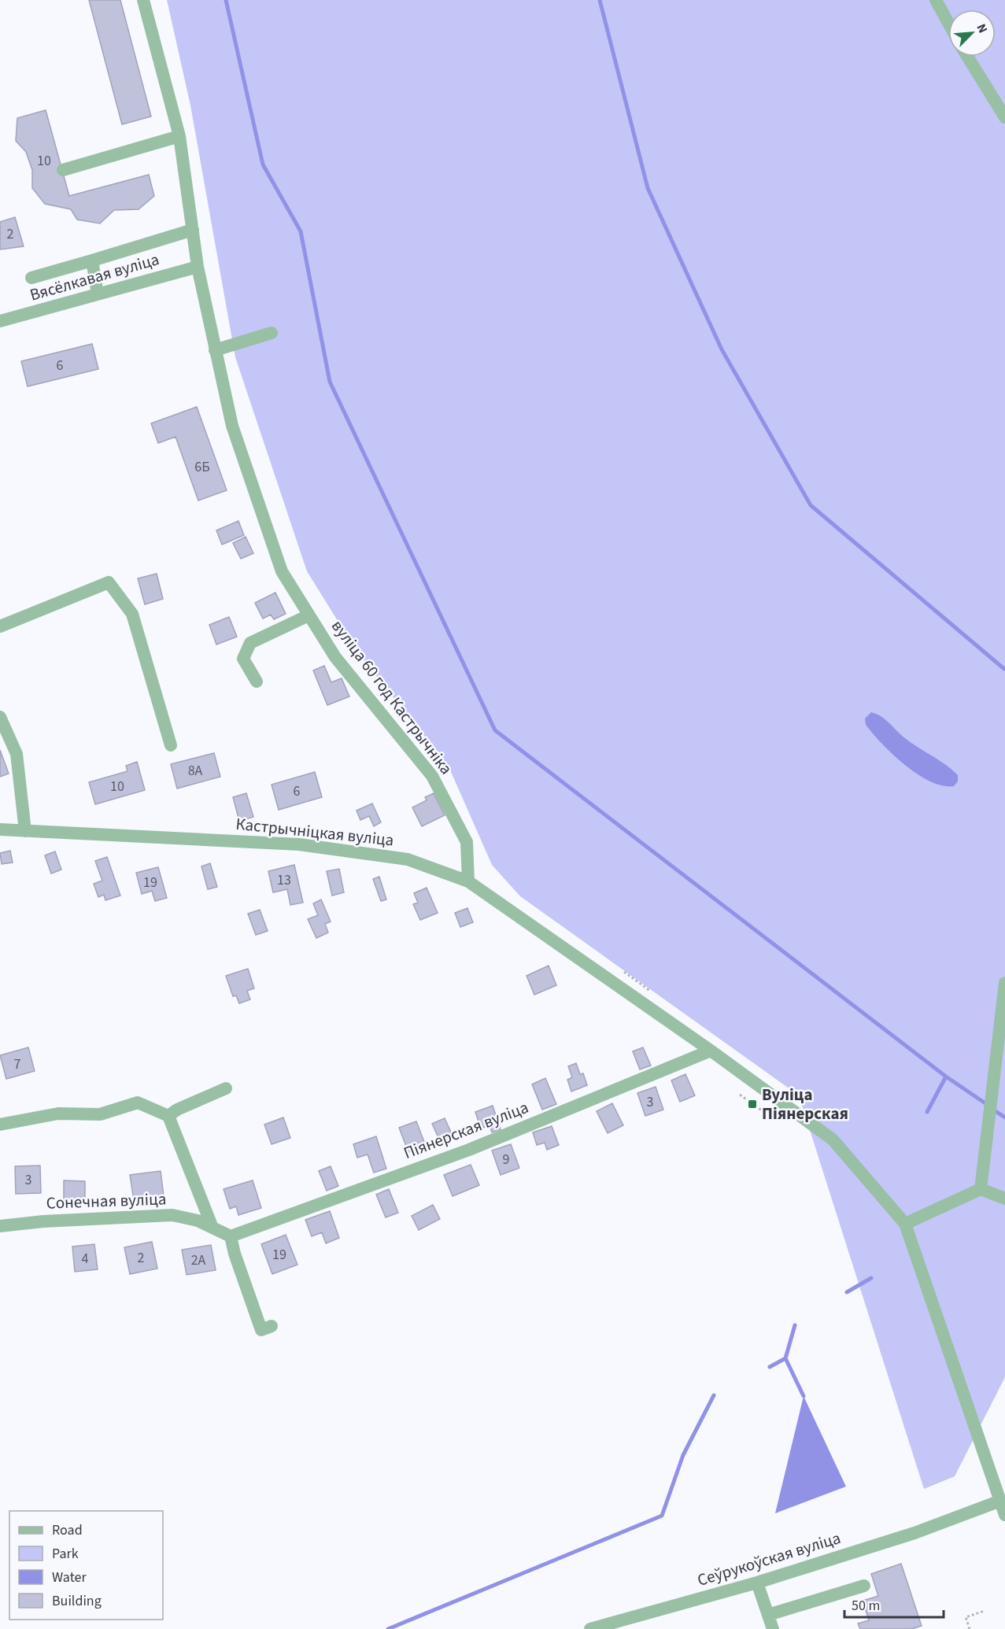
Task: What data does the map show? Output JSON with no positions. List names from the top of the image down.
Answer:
{
  "streets": {
    "street": [
      "Вясёлкавая вуліца",
      "вуліца 60 год Кастрычніка",
      "Кастрычніцкая вуліца",
      "Піянерская вуліца",
      "Сонечная вуліца",
      "Сеўрукоўская вуліца"
    ]
  },
  "crossings": [
    ["Вясёлкавая вуліца", "вуліца 60 год Кастрычніка"],
    ["вуліца 60 год Кастрычніка", "Кастрычніцкая вуліца"],
    ["Кастрычніцкая вуліца", "Піянерская вуліца"],
    ["Піянерская вуліца", "Сонечная вуліца"]
  ],
  "places": {
    "transit": ["Вуліца Піянерская"]
  },
  "house_numbers": [
    "10",
    "2",
    "6",
    "6Б",
    "8А",
    "10",
    "6",
    "13",
    "19",
    "7",
    "3",
    "9",
    "3",
    "19",
    "2",
    "4",
    "2А"
  ],
  "legend": [
    "Road",
    "Park",
    "Water",
    "Building"
  ],
  "scale_bar": "50 m",
  "north": "top right"
}
